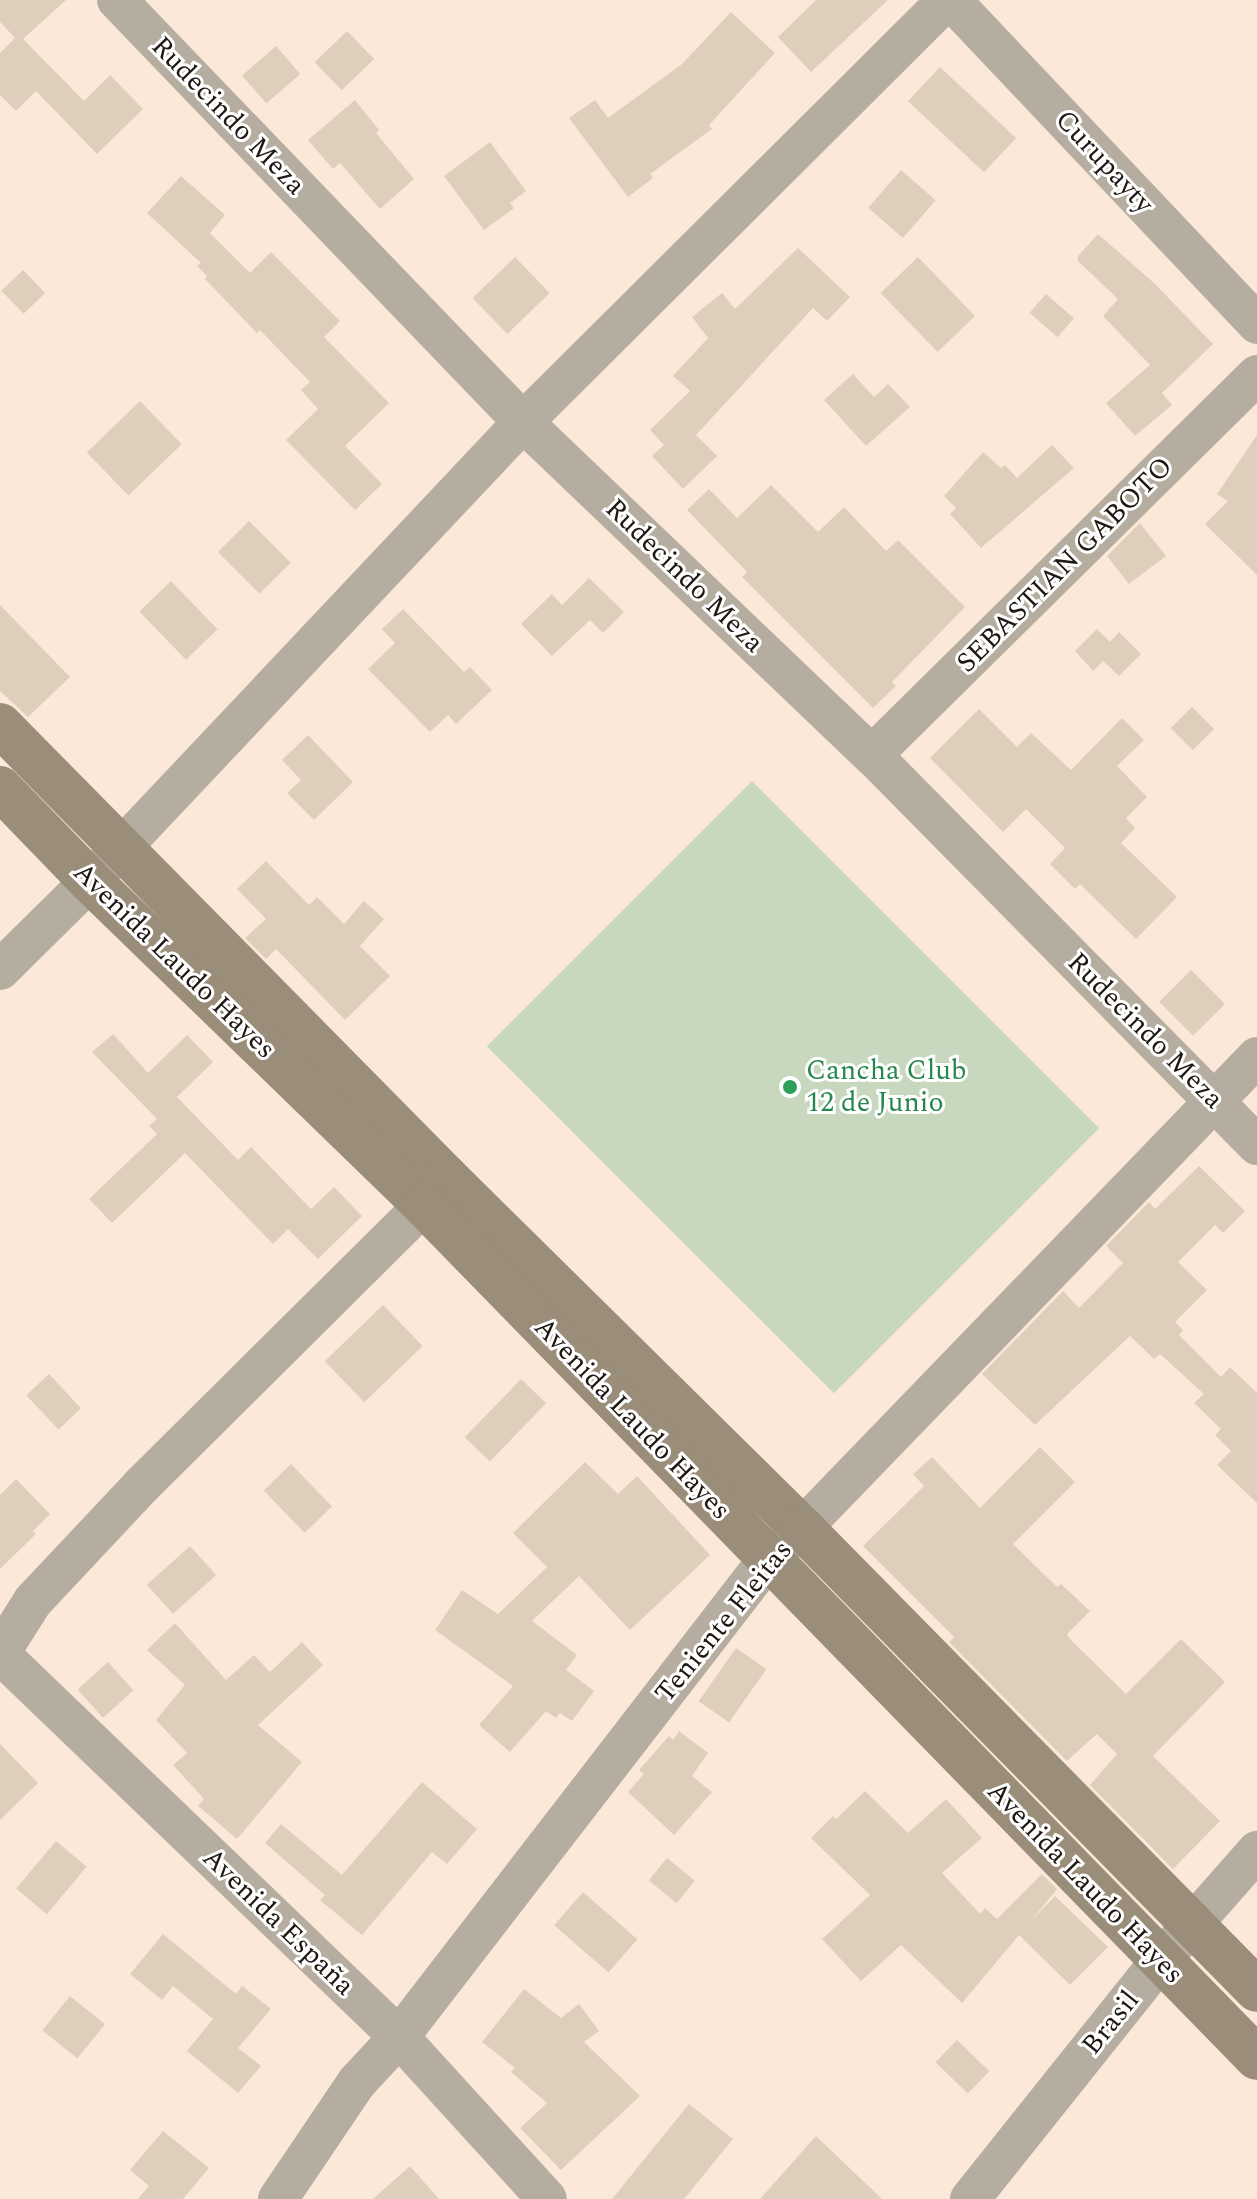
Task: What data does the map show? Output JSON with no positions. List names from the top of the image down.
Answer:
{
  "streets": {
    "street": [
      "Rudecindo Meza",
      "Curupayty",
      "SEBASTIAN GABOTO",
      "Avenida Laudo Hayes",
      "Teniente Fleitas",
      "Avenida España",
      "Brasil"
    ]
  },
  "crossings": [
    ["Rudecindo Meza", "SEBASTIAN GABOTO"],
    ["Rudecindo Meza", "Teniente Fleitas"],
    ["Avenida Laudo Hayes", "Teniente Fleitas"],
    ["Avenida Laudo Hayes", "Brasil"],
    ["Teniente Fleitas", "Avenida España"]
  ],
  "places": ["Cancha Club 12 de Junio"]
}
